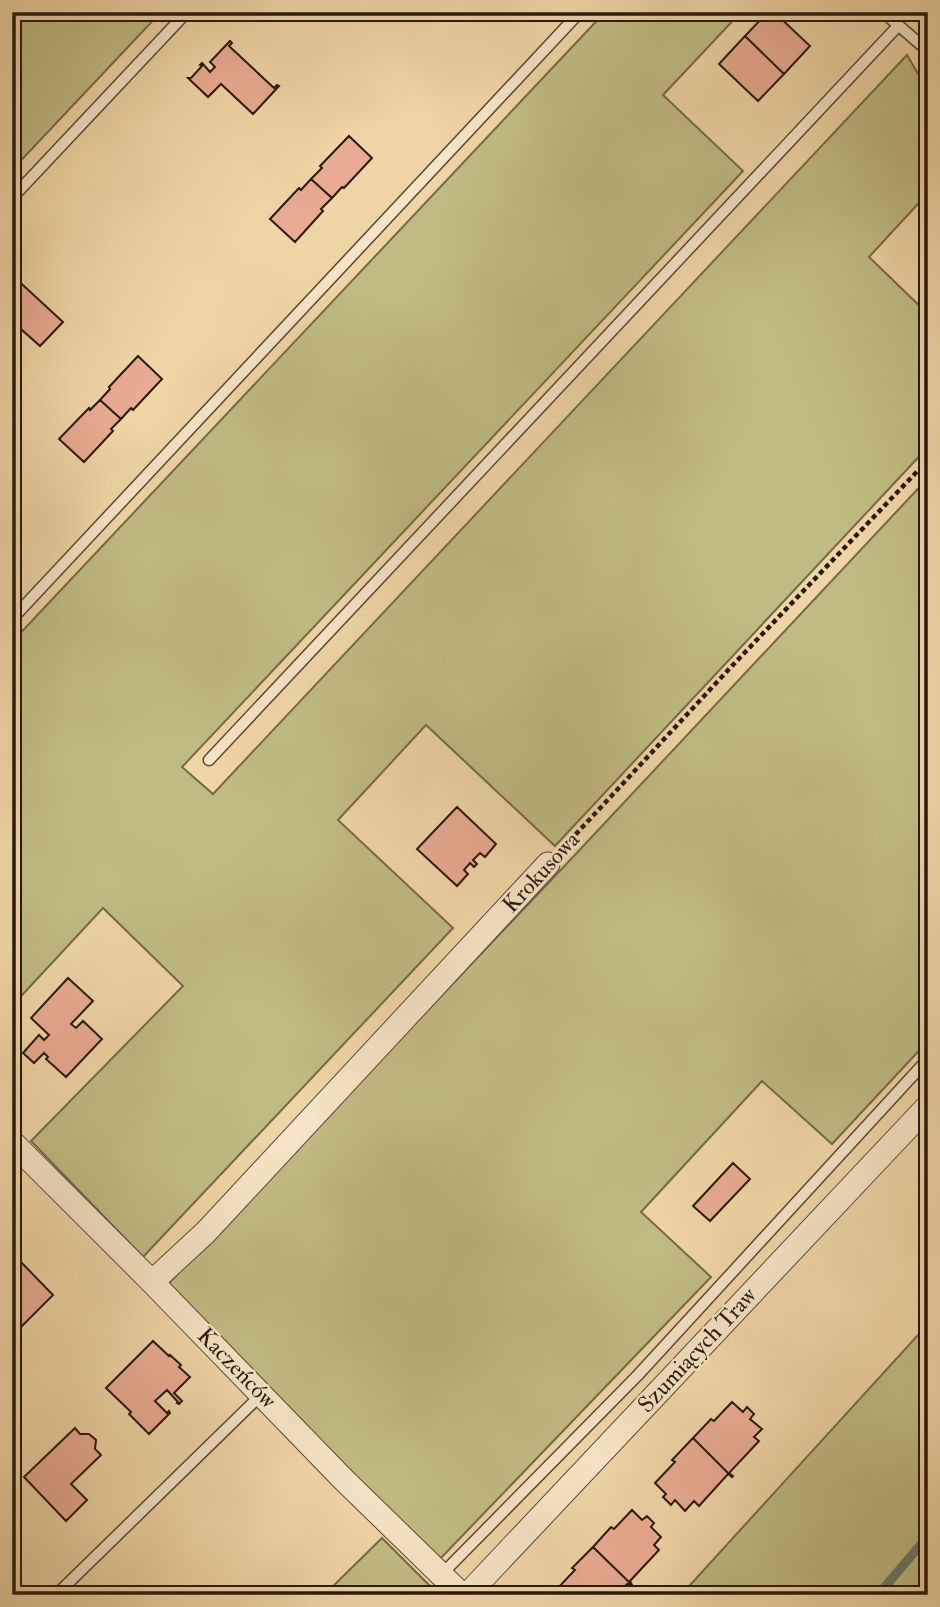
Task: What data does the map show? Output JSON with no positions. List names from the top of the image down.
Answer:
{
  "streets": {
    "street": ["Krokusowa", "Szumiących Traw", "Kaczeńców"]
  },
  "crossings": [
    ["Krokusowa", "Kaczeńców"],
    ["Szumiących Traw", "Kaczeńców"]
  ]
}
